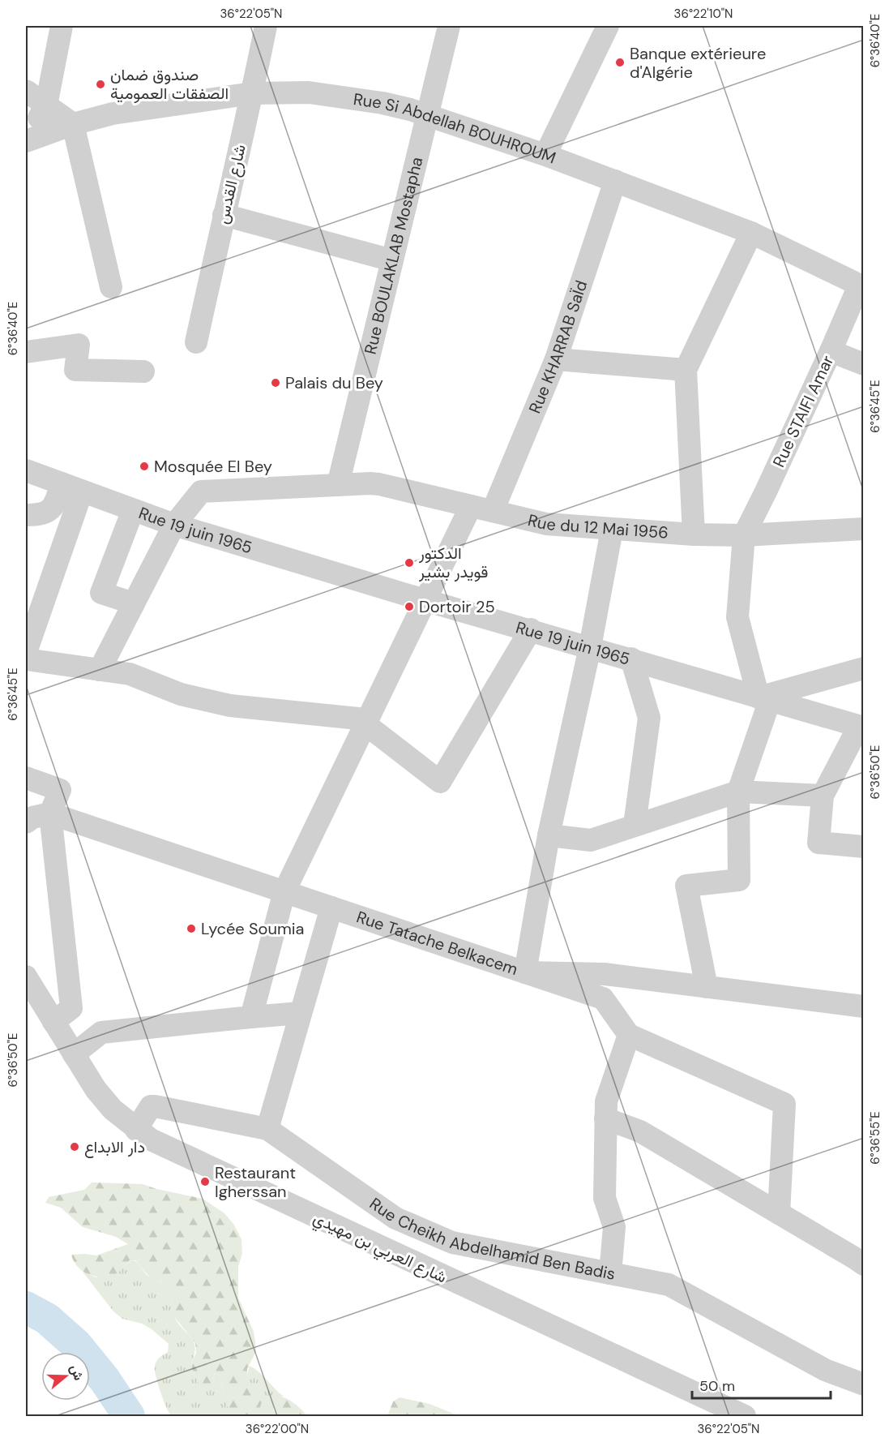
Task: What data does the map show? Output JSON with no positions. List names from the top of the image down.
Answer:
{
  "streets": {
    "street": [
      "Rue Si Abdellah BOUHROUM",
      "شارع القدس",
      "Rue BOULAKLAB Mostapha",
      "Rue KHARRAB SaÏd",
      "Rue STAIFI Amar",
      "Rue du 12 Mai 1956",
      "Rue 19 juin 1965",
      "Rue Tatache Belkacem",
      "Rue Cheikh Abdelhamid Ben Badis",
      "شارع العربي بن مهيدي"
    ]
  },
  "crossings": [
    ["Rue Si Abdellah BOUHROUM", "شارع القدس"],
    ["Rue Si Abdellah BOUHROUM", "Rue BOULAKLAB Mostapha"],
    ["Rue Si Abdellah BOUHROUM", "Rue KHARRAB SaÏd"],
    ["Rue Si Abdellah BOUHROUM", "Rue STAIFI Amar"],
    ["Rue BOULAKLAB Mostapha", "Rue du 12 Mai 1956"],
    ["Rue KHARRAB SaÏd", "Rue du 12 Mai 1956"],
    ["Rue KHARRAB SaÏd", "Rue 19 juin 1965"],
    ["Rue KHARRAB SaÏd", "Rue Tatache Belkacem"],
    ["Rue STAIFI Amar", "Rue du 12 Mai 1956"],
    ["Rue du 12 Mai 1956", "Rue 19 juin 1965"],
    ["Rue Cheikh Abdelhamid Ben Badis", "شارع العربي بن مهيدي"]
  ],
  "places": [
    "Banque extérieure d'Algérie",
    "صندوق ضمان الصفقات العمومية",
    "Palais du Bey",
    "Mosquée El Bey",
    "الدكتور قويدر بشير",
    "Dortoir 25",
    "Lycée Soumia",
    "دار الابداع",
    "Restaurant Igherssan"
  ],
  "scale_bar": "50 m",
  "north": "right",
  "coordinates": [
    "36°22'05\"N",
    "36°22'10\"N",
    "6°36'40\"E",
    "6°36'45\"E",
    "6°36'50\"E",
    "6°36'55\"E",
    "36°22'00\"N"
  ]
}
